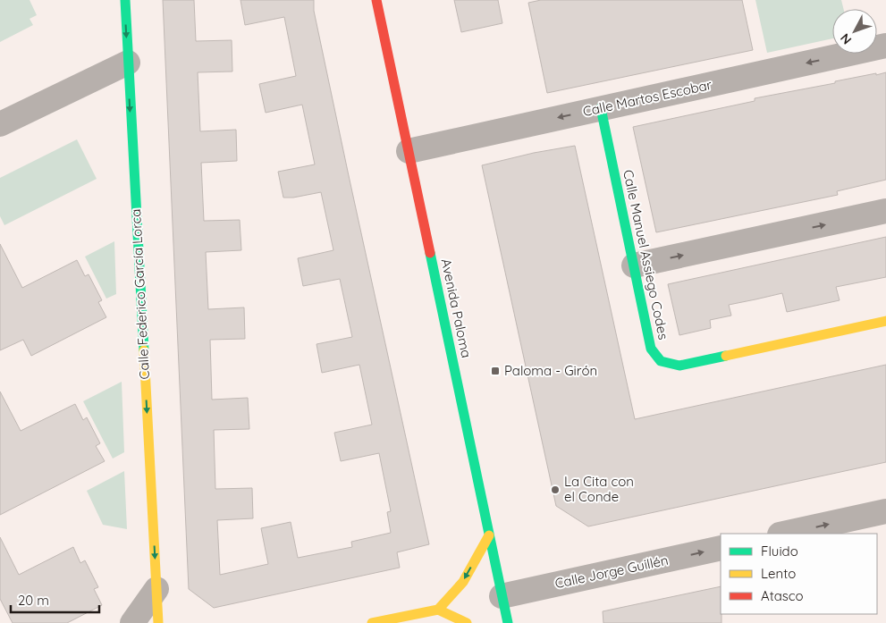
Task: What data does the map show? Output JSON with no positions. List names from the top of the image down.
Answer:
{
  "streets": {
    "street": [
      "Calle Martos Escobar",
      "Calle Manuel Assiego Codes",
      "Calle Federico García Lorca",
      "Avenida Paloma",
      "Calle Jorge Guillén"
    ]
  },
  "crossings": [
    ["Calle Martos Escobar", "Calle Manuel Assiego Codes"],
    ["Calle Martos Escobar", "Avenida Paloma"],
    ["Avenida Paloma", "Calle Jorge Guillén"]
  ],
  "one_way": ["Calle Federico García Lorca", "Calle Jorge Guillén"],
  "places": {
    "transit": ["Paloma - Girón"],
    "other": ["La Cita con el Conde"]
  },
  "legend": ["Fluido", "Lento", "Atasco"],
  "scale_bar": "20 m",
  "north": "bottom left"
}
